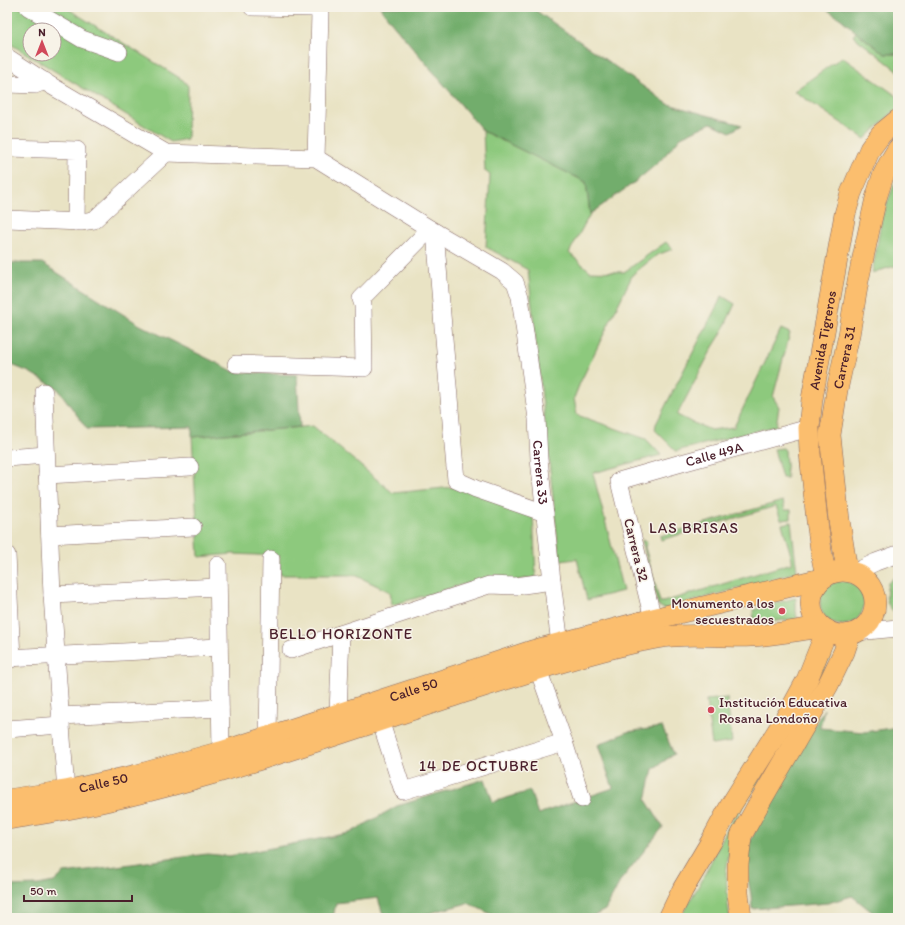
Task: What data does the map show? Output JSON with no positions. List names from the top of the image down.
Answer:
{
  "streets": {
    "main road": ["Avenida Tigreros", "Carrera 31", "Calle 50"],
    "street": ["Calle 49A", "Carrera 33", "Carrera 32"]
  },
  "crossings": [
    ["Avenida Tigreros", "Carrera 31"],
    ["Avenida Tigreros", "Calle 49A"],
    ["Avenida Tigreros", "Calle 50"],
    ["Carrera 31", "Calle 50"],
    ["Calle 49A", "Carrera 32"],
    ["Carrera 33", "Calle 50"],
    ["Carrera 32", "Calle 50"]
  ],
  "districts": ["LAS BRISAS", "BELLO HORIZONTE", "14 DE OCTUBRE"],
  "places": ["Monumento a los secuestrados", "Institución Educativa Rosana Londoño"],
  "scale_bar": "50 m",
  "north": "top"
}
